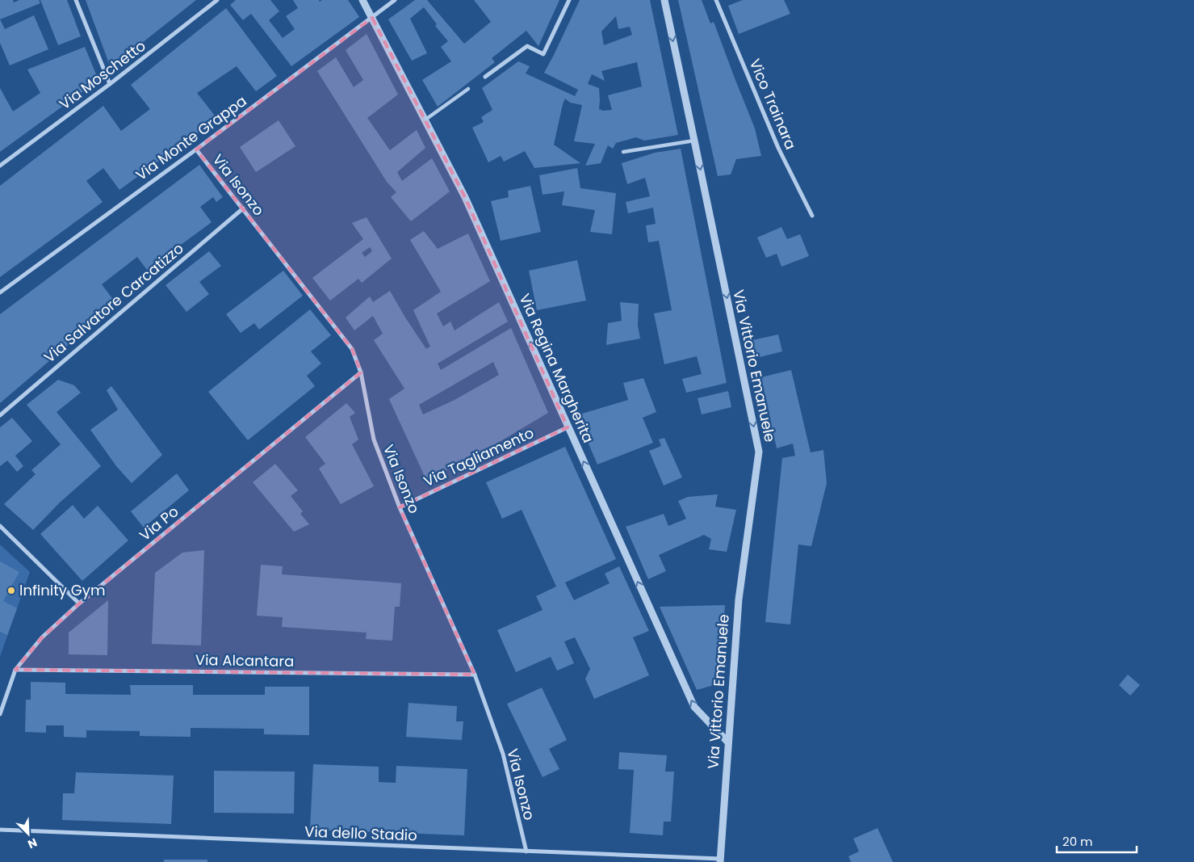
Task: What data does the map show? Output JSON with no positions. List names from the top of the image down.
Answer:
{
  "streets": {
    "street": [
      "Via Moschetto",
      "Vico Trainara",
      "Via Monte Grappa",
      "Via Isonzo",
      "Via Salvatore Carcatizzo",
      "Via Vittorio Emanuele",
      "Via Regina Margherita",
      "Via Tagliamento",
      "Via Po",
      "Via Alcantara",
      "Via dello Stadio"
    ]
  },
  "crossings": [
    ["Via Monte Grappa", "Via Isonzo"],
    ["Via Monte Grappa", "Via Regina Margherita"],
    ["Via Isonzo", "Via Salvatore Carcatizzo"],
    ["Via Isonzo", "Via Tagliamento"],
    ["Via Isonzo", "Via Po"],
    ["Via Isonzo", "Via Alcantara"],
    ["Via Isonzo", "Via dello Stadio"],
    ["Via Vittorio Emanuele", "Via Regina Margherita"],
    ["Via Vittorio Emanuele", "Via dello Stadio"],
    ["Via Regina Margherita", "Via Tagliamento"],
    ["Via Po", "Via Alcantara"]
  ],
  "one_way": ["Via Vittorio Emanuele", "Via Regina Margherita"],
  "places": ["Infinity Gym"],
  "scale_bar": "20 m",
  "north": "bottom right"
}
